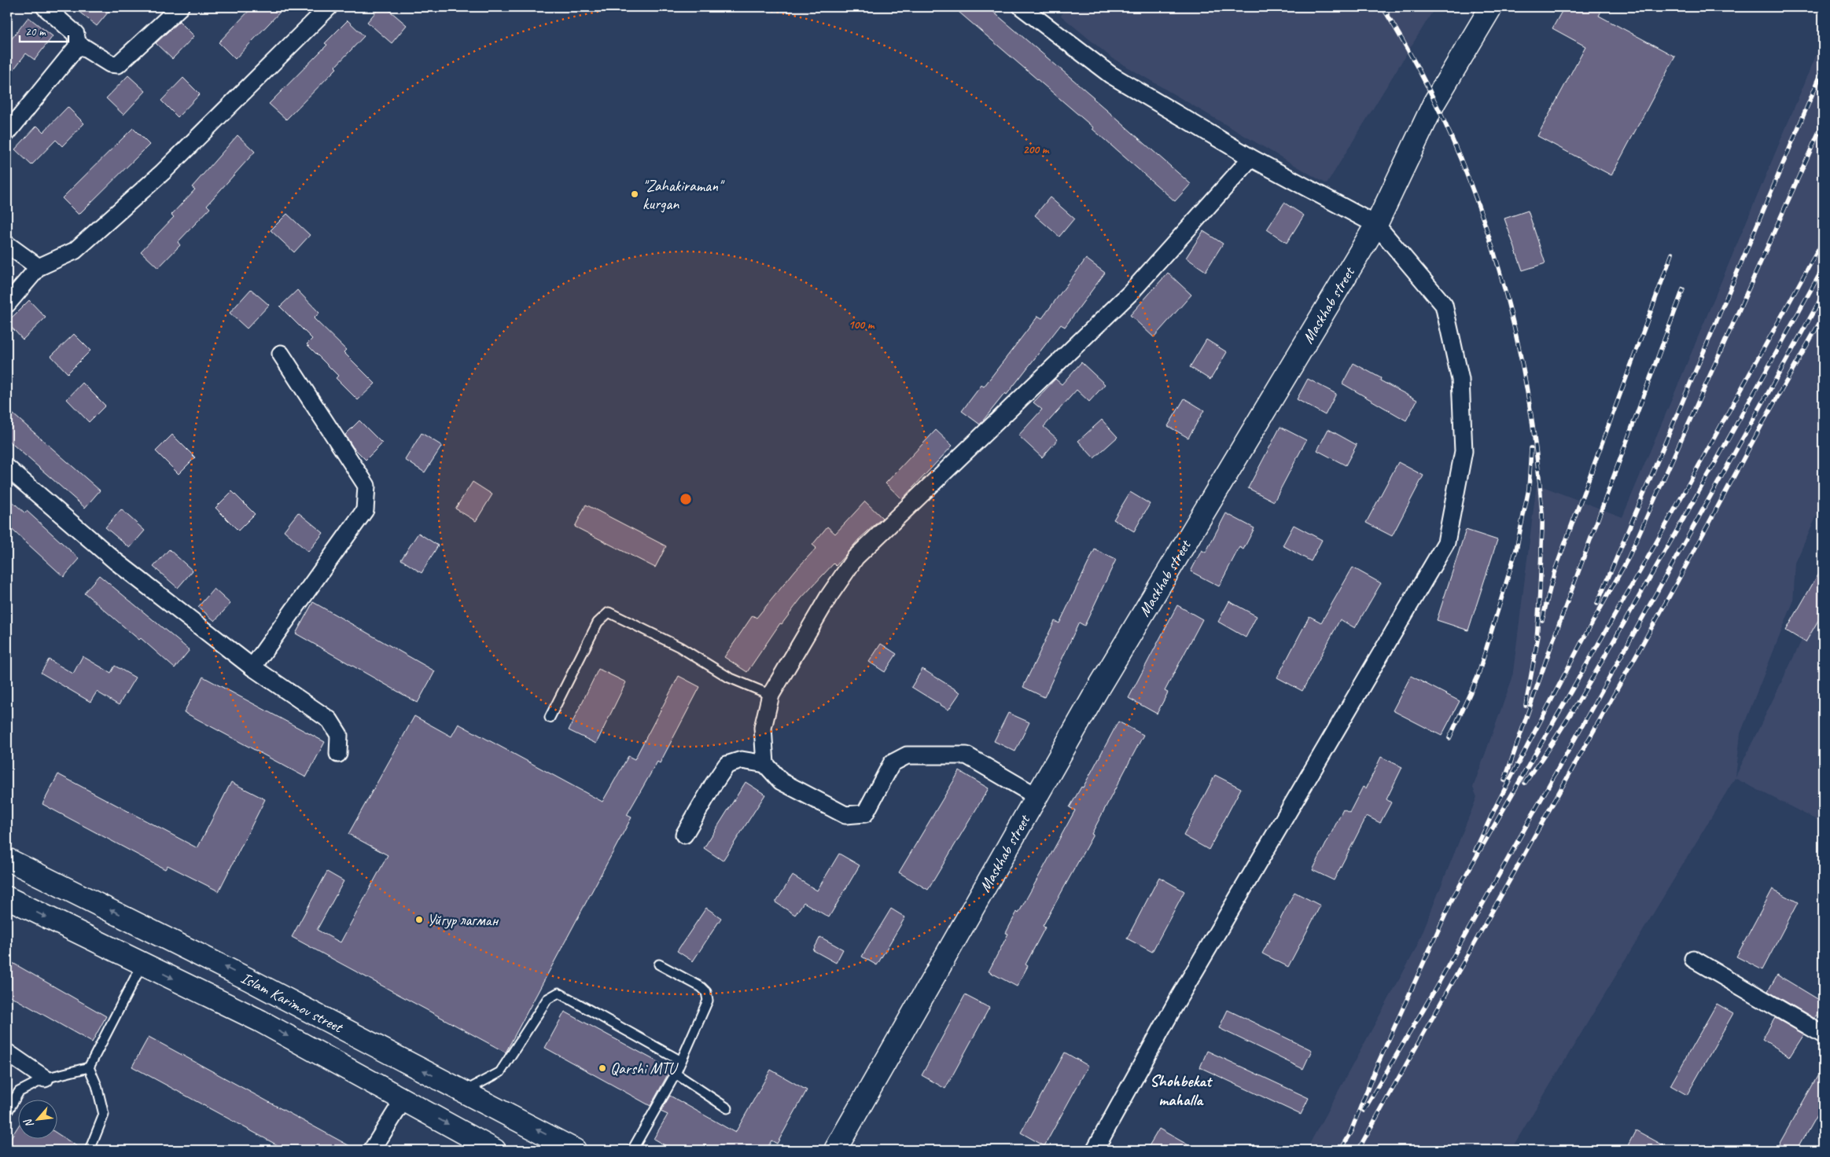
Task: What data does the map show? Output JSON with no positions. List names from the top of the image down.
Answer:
{
  "streets": {
    "main road": ["Maskhab street", "Islam Karimov street"]
  },
  "districts": ["Shohbekat mahalla"],
  "places": ["\"Zahakiraman\" kurgan", "Уйгур лагман", "Qarshi MTU"],
  "scale_bar": "20 m",
  "north": "bottom left",
  "rings": ["200 m", "100 m"]
}
